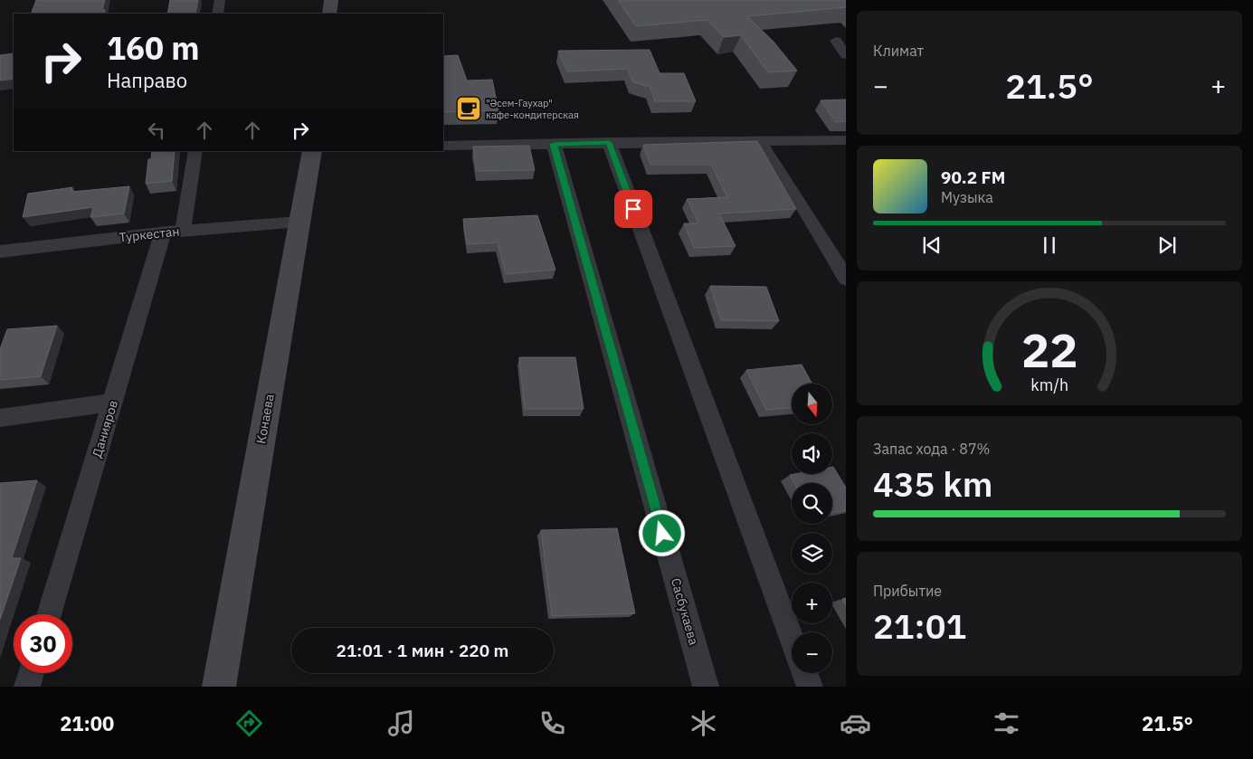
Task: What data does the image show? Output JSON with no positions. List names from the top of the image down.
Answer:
{
  "streets": {
    "main road": ["Конаева"],
    "street": ["Туркестан", "Данияров", "Сасбукаева"]
  },
  "crossings": [
    ["Туркестан", "Конаева"],
    ["Туркестан", "Данияров"]
  ],
  "places": {
    "cafe": ["\"Әсем-Гаухар\" кафе-кондитерская"]
  },
  "north": "bottom",
  "page": {
    "tile": [
      "Климат",
      ["Запас хода · 87%", "435 km"],
      ["Прибытие", "21:01"]
    ],
    "turn": ["160 m", "Направо"],
    "heat": ["−", "21.5°", "+"],
    "song": ["90.2 FM", "Музыка"],
    "map_buttons": ["+", "−"],
    "limit": "30",
    "trip": "21:01 · 1 мин · 220 m",
    "tabs": ["21:00", "21.5°"],
    "gauge": ["22", "km/h"]
  }
}
